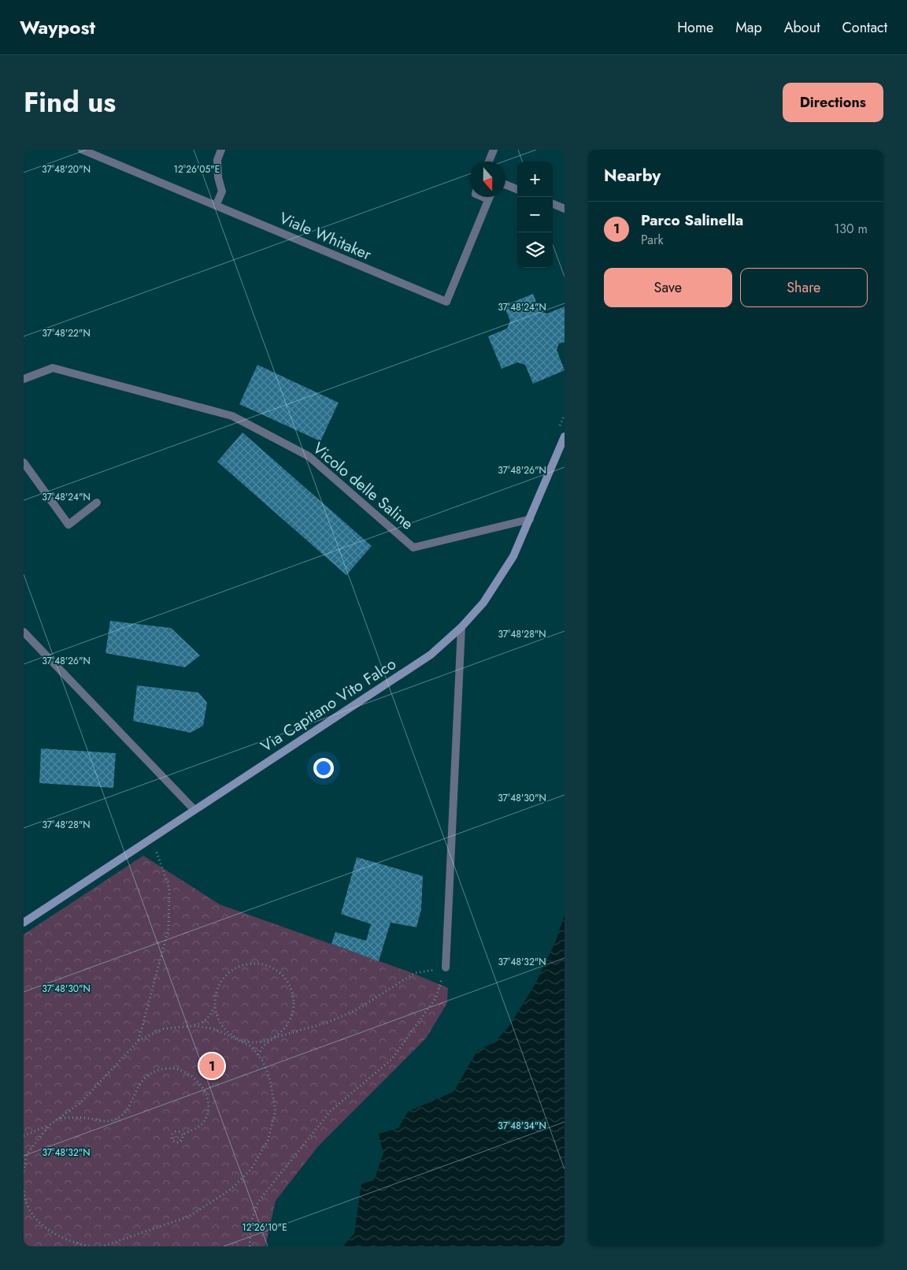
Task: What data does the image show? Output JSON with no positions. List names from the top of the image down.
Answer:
{
  "streets": {
    "street": ["Viale Whitaker", "Vicolo delle Saline", "Via Capitano Vito Falco"]
  },
  "crossings": [
    ["Vicolo delle Saline", "Via Capitano Vito Falco"]
  ],
  "north": "bottom",
  "page": {
    "header": "Waypost",
    "nav": [
      "Home",
      "Map",
      "About",
      "Contact"
    ],
    "title": "Find us",
    "buttons": [
      "Directions",
      ["Save", "Share"]
    ],
    "heading": "Nearby",
    "map_buttons": ["+", "−"],
    "list": [
      {
        "mark": "1",
        "name": "Parco Salinella",
        "note": "Park",
        "value": "130 m"
      }
    ],
    "pins": "1"
  },
  "coordinates": [
    "12°26'05\"E",
    "37°48'20\"N",
    "37°48'24\"N",
    "37°48'22\"N",
    "37°48'26\"N",
    "37°48'28\"N",
    "37°48'30\"N",
    "37°48'32\"N",
    "37°48'34\"N",
    "12°26'10\"E"
  ]
}
